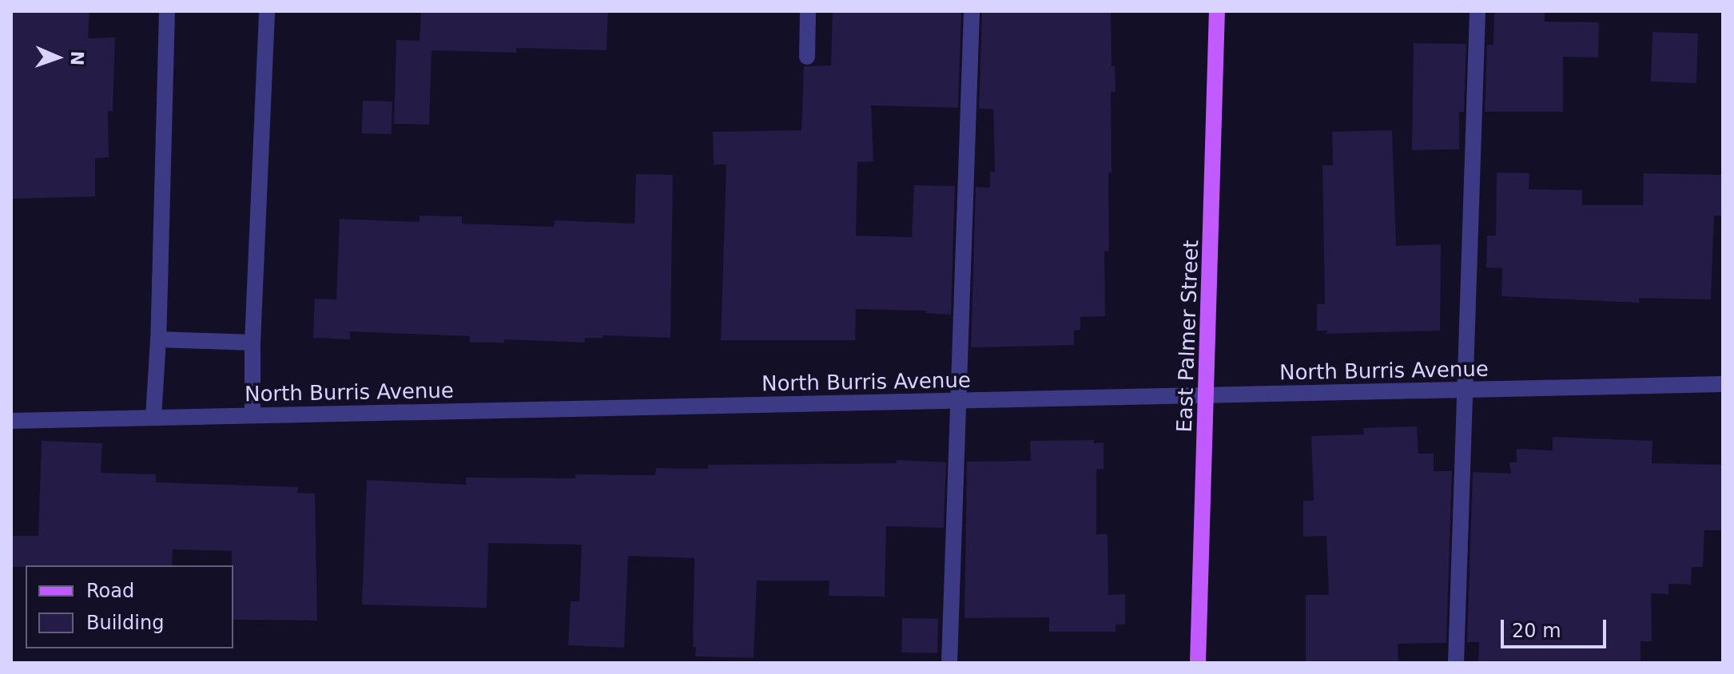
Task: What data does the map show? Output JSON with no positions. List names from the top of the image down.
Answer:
{
  "streets": {
    "main road": ["East Palmer Street"],
    "street": ["North Burris Avenue"]
  },
  "crossings": [
    ["East Palmer Street", "North Burris Avenue"]
  ],
  "legend": ["Road", "Building"],
  "scale_bar": "20 m",
  "north": "right"
}
